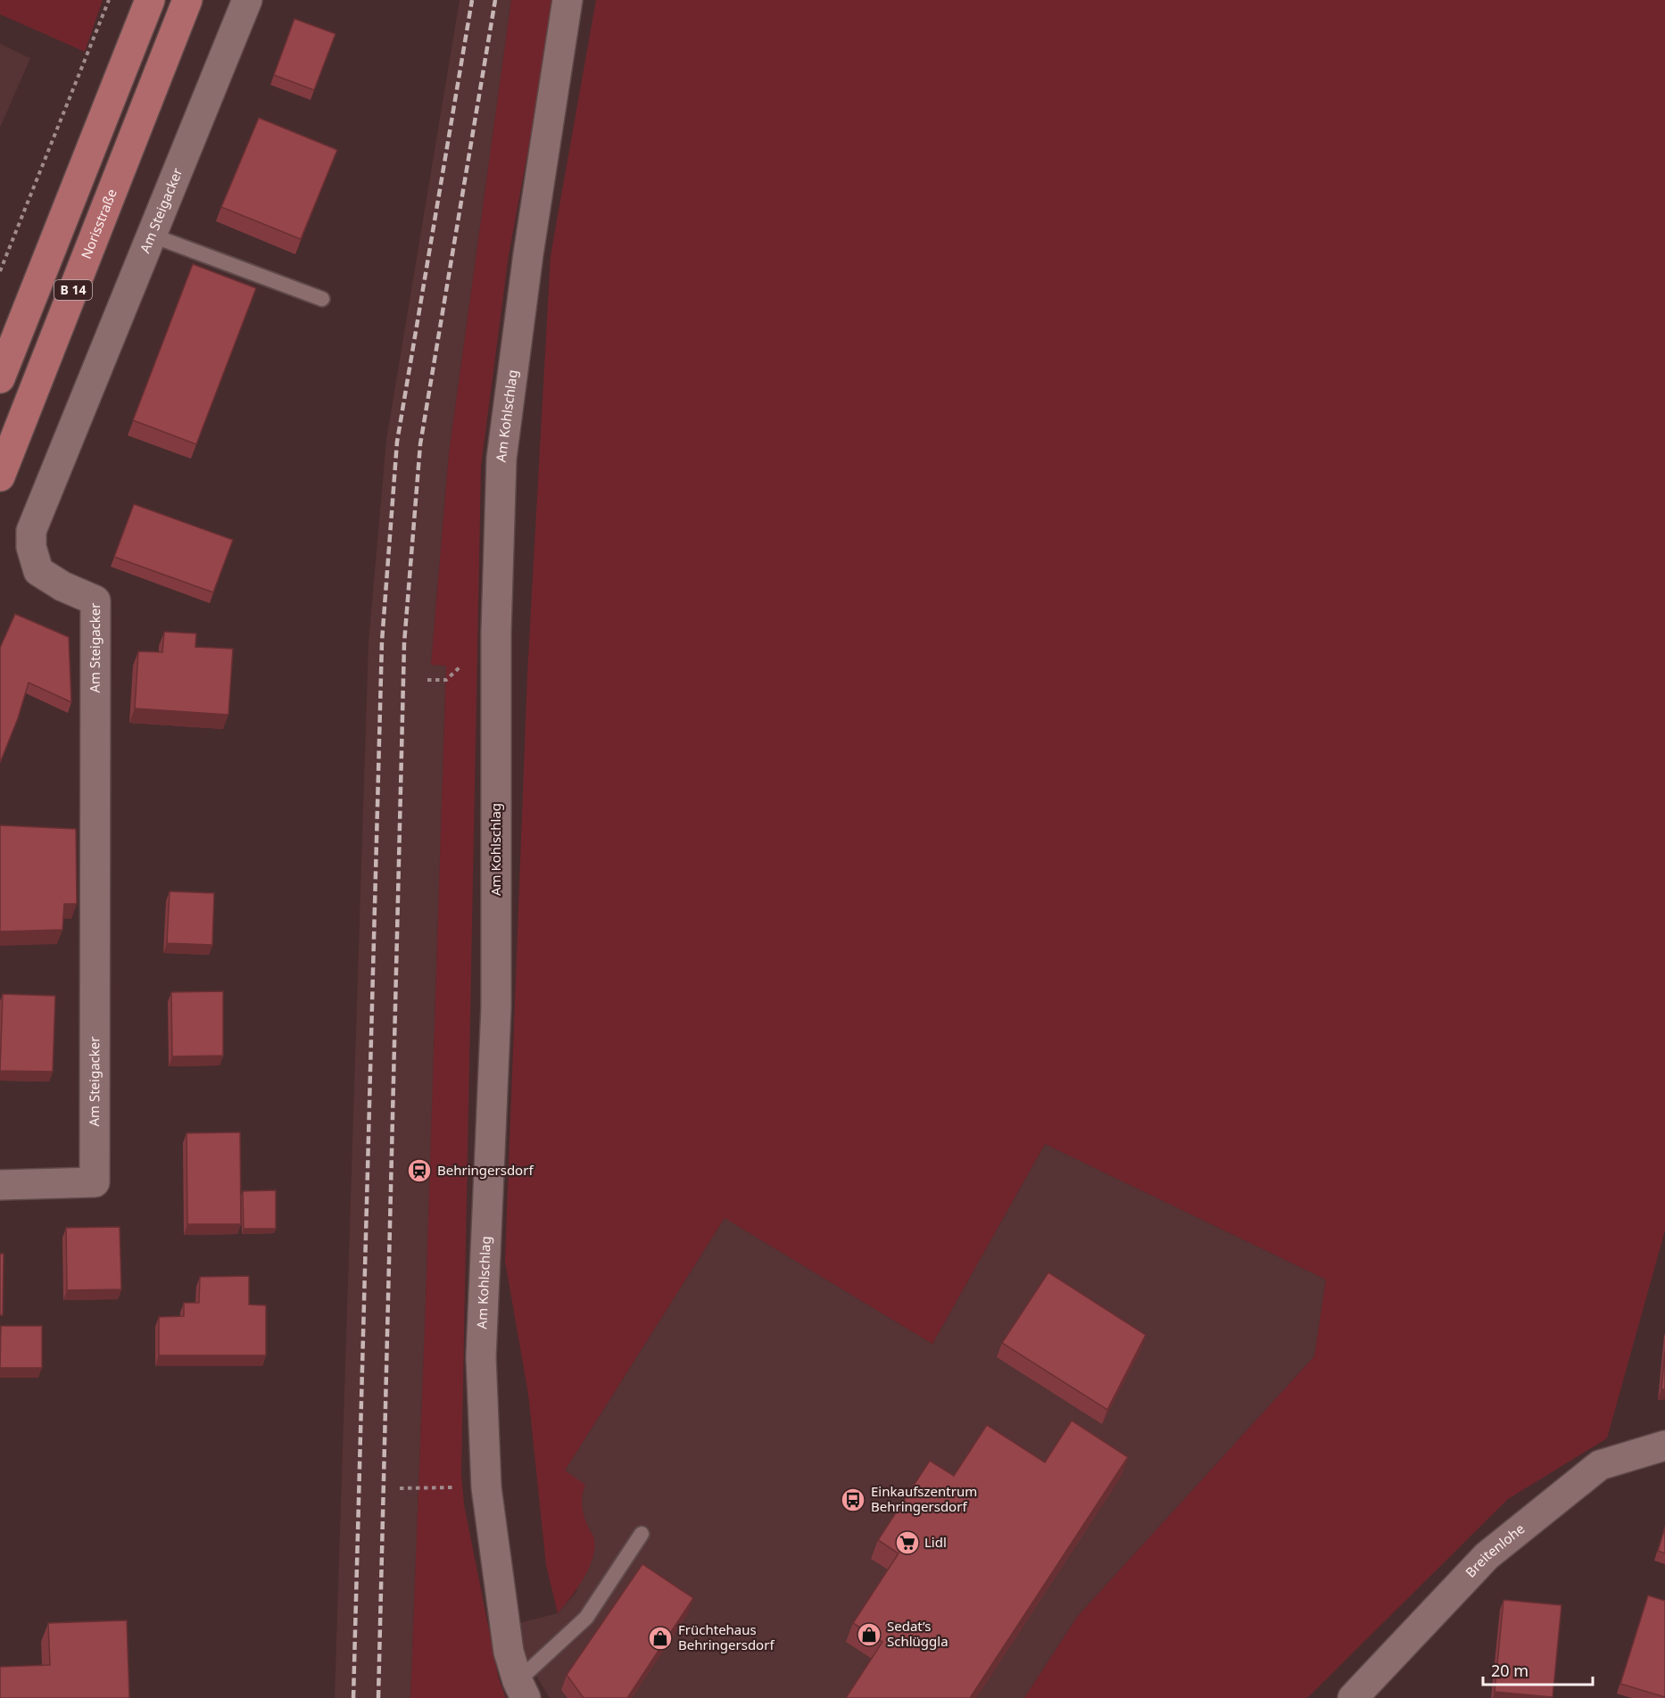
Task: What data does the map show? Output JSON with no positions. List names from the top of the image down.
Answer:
{
  "streets": {
    "main road": ["Norisstraße", "B 14"],
    "street": ["Am Steigacker", "Am Kohlschlag", "Breitenlohe"]
  },
  "places": {
    "station": ["Behringersdorf"],
    "bus stop": ["Einkaufszentrum Behringersdorf"],
    "supermarket": ["Lidl"],
    "shop": ["Sedat’s Schlüggla", "Früchtehaus Behringersdorf"]
  },
  "scale_bar": "20 m"
}
